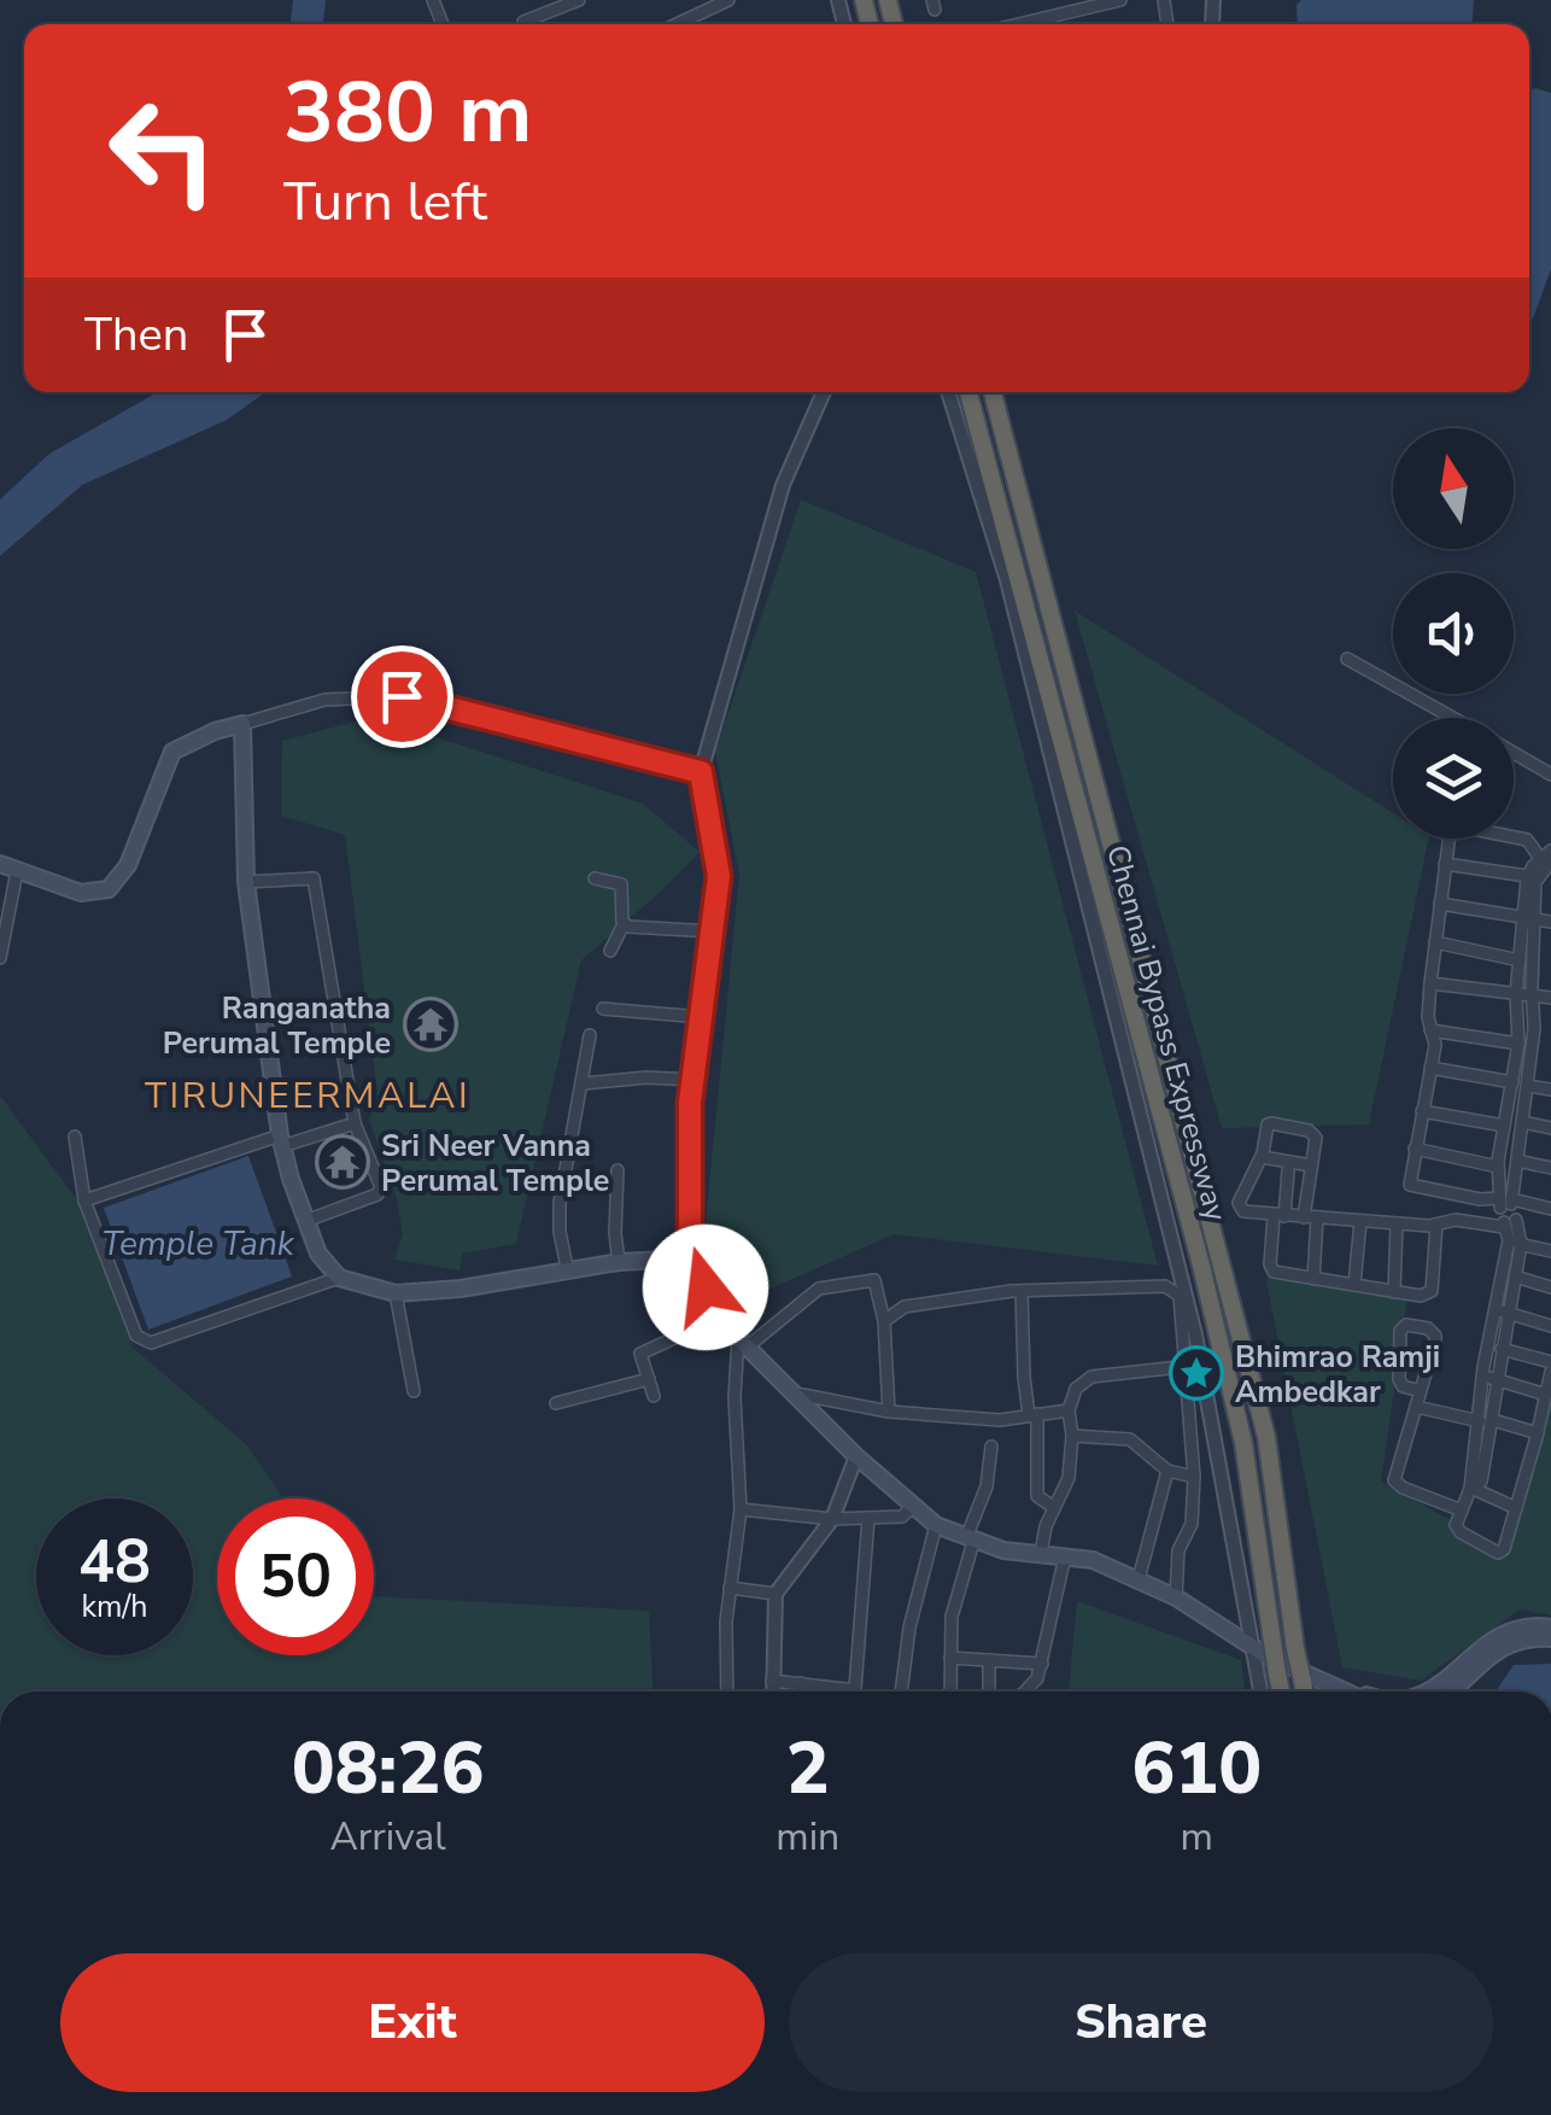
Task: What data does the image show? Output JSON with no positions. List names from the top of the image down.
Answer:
{
  "streets": {
    "highway": ["Chennai Bypass Expressway"]
  },
  "districts": ["TIRUNEERMALAI"],
  "water": ["Temple Tank"],
  "places": {
    "temple": ["Ranganatha Perumal Temple", "Sri Neer Vanna Perumal Temple"],
    "place": ["Bhimrao Ramji Ambedkar"]
  },
  "north": "top",
  "page": {
    "turn": ["380 m", "Turn left"],
    "then": "Then",
    "speed": "48 km/h",
    "limit": "50",
    "eta": [
      "08:26",
      "Arrival",
      "2",
      "min",
      "610",
      "m"
    ],
    "buttons": ["Exit", "Share"]
  }
}
